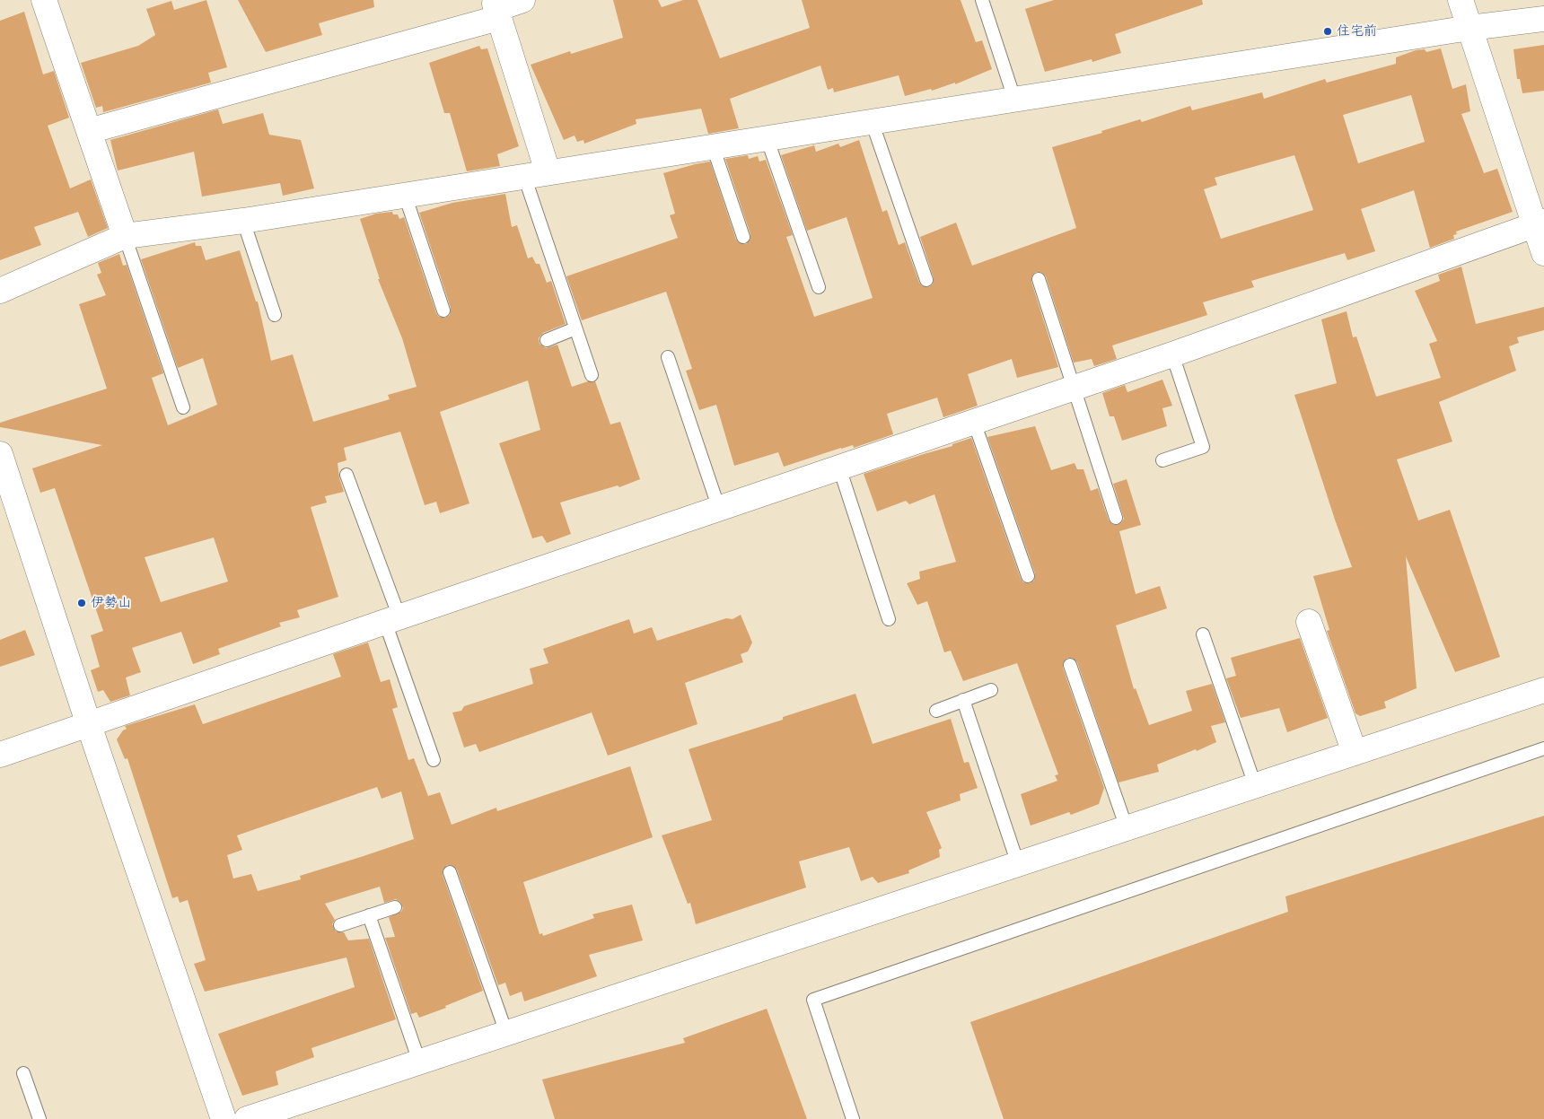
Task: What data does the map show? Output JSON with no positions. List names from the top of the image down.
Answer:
{
  "places": ["住宅前", "伊勢山"]
}
